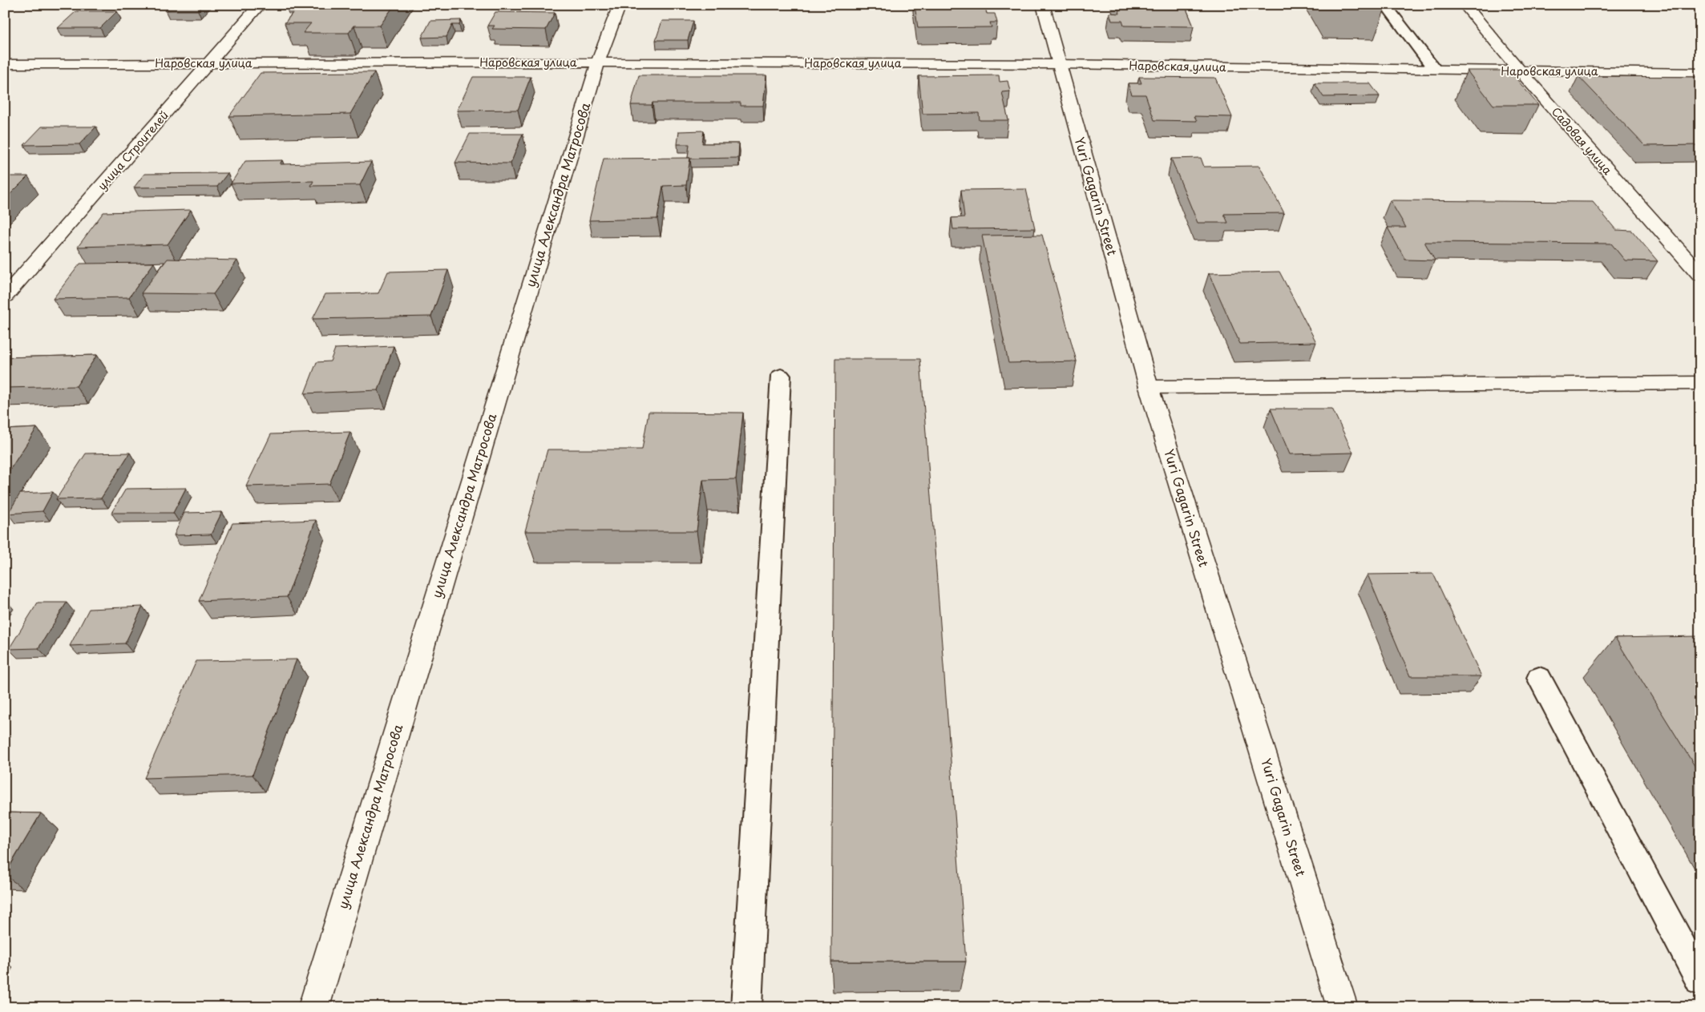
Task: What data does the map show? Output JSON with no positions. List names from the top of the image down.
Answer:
{
  "streets": {
    "street": [
      "Наровская улица",
      "Садовая улица",
      "улица Строителей",
      "улица Александра Матросова",
      "Yuri Gagarin Street"
    ]
  },
  "crossings": [
    ["Наровская улица", "Садовая улица"],
    ["Наровская улица", "улица Строителей"],
    ["Наровская улица", "улица Александра Матросова"],
    ["Наровская улица", "Yuri Gagarin Street"]
  ]
}
